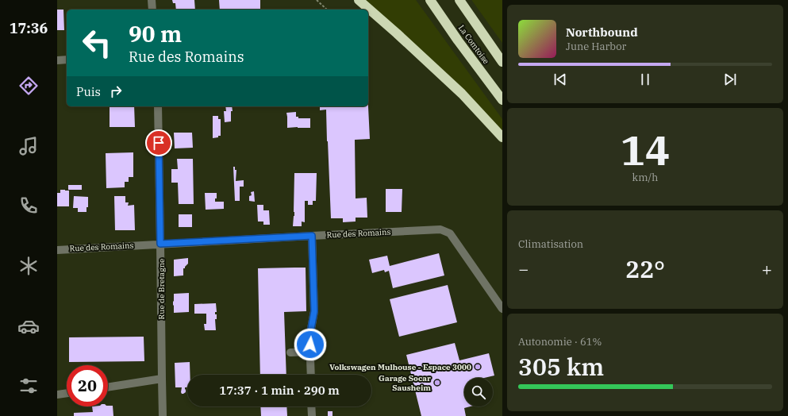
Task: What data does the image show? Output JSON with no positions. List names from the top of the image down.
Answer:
{
  "streets": {
    "highway": ["La Comtoise"],
    "street": ["Rue des Romains", "Rue de Bretagne"]
  },
  "crossings": [
    ["Rue des Romains", "Rue de Bretagne"]
  ],
  "places": ["Volkswagen Mulhouse - Espace 3000", "Garage Socar Sausheim"],
  "page": {
    "tabs": "17:36",
    "turn": ["90 m", "Rue des Romains"],
    "song": ["Northbound", "June Harbor"],
    "then": "Puis",
    "tile": [
      ["14", "km/h"],
      "Climatisation",
      ["Autonomie · 61%", "305 km"]
    ],
    "heat": ["−", "22°", "+"],
    "limit": "20",
    "trip": "17:37 · 1 min · 290 m"
  }
}
